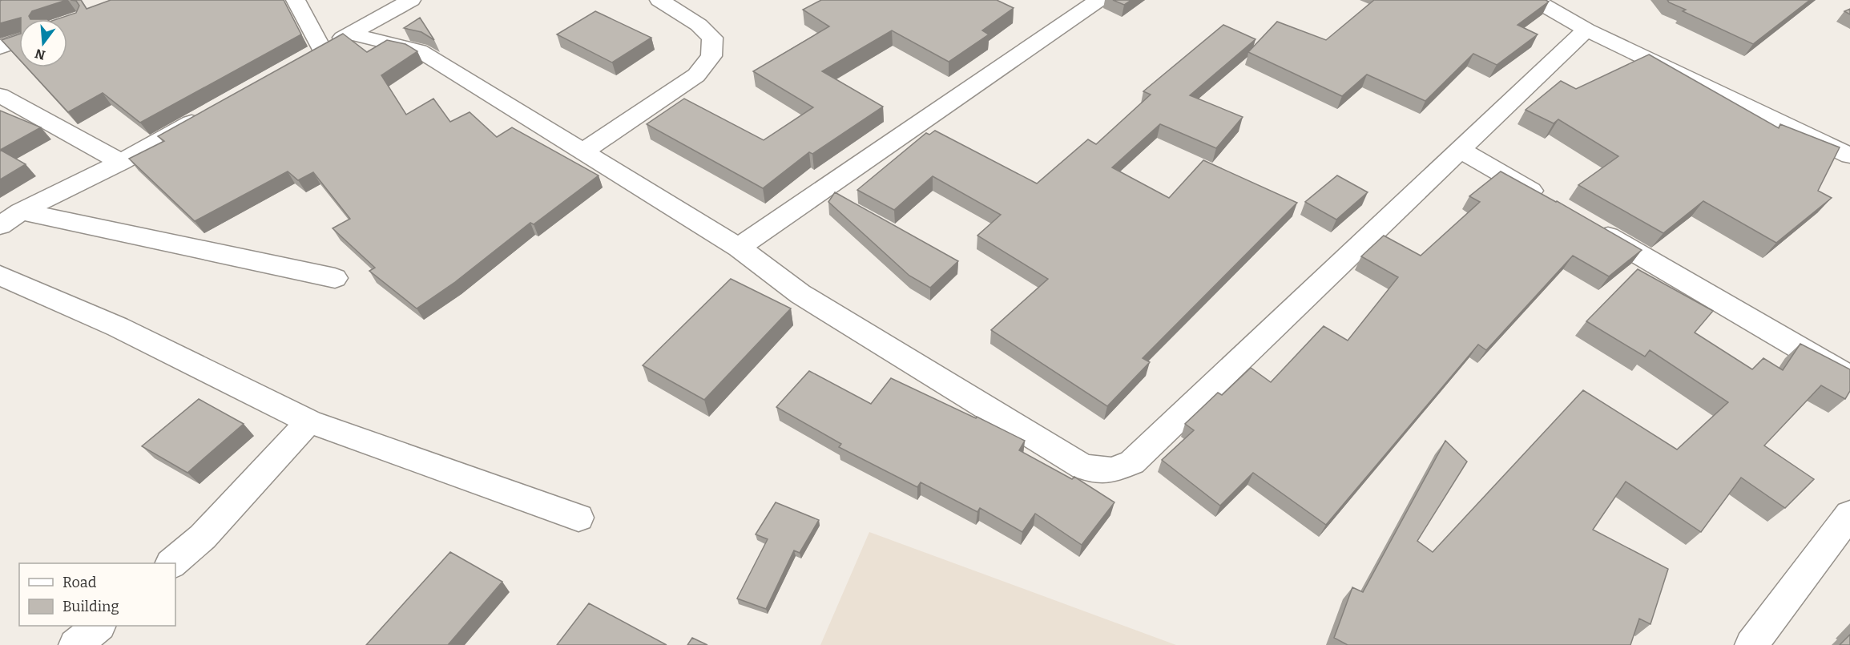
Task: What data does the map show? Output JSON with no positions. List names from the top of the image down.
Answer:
{
  "legend": ["Road", "Building"],
  "north": "bottom"
}
